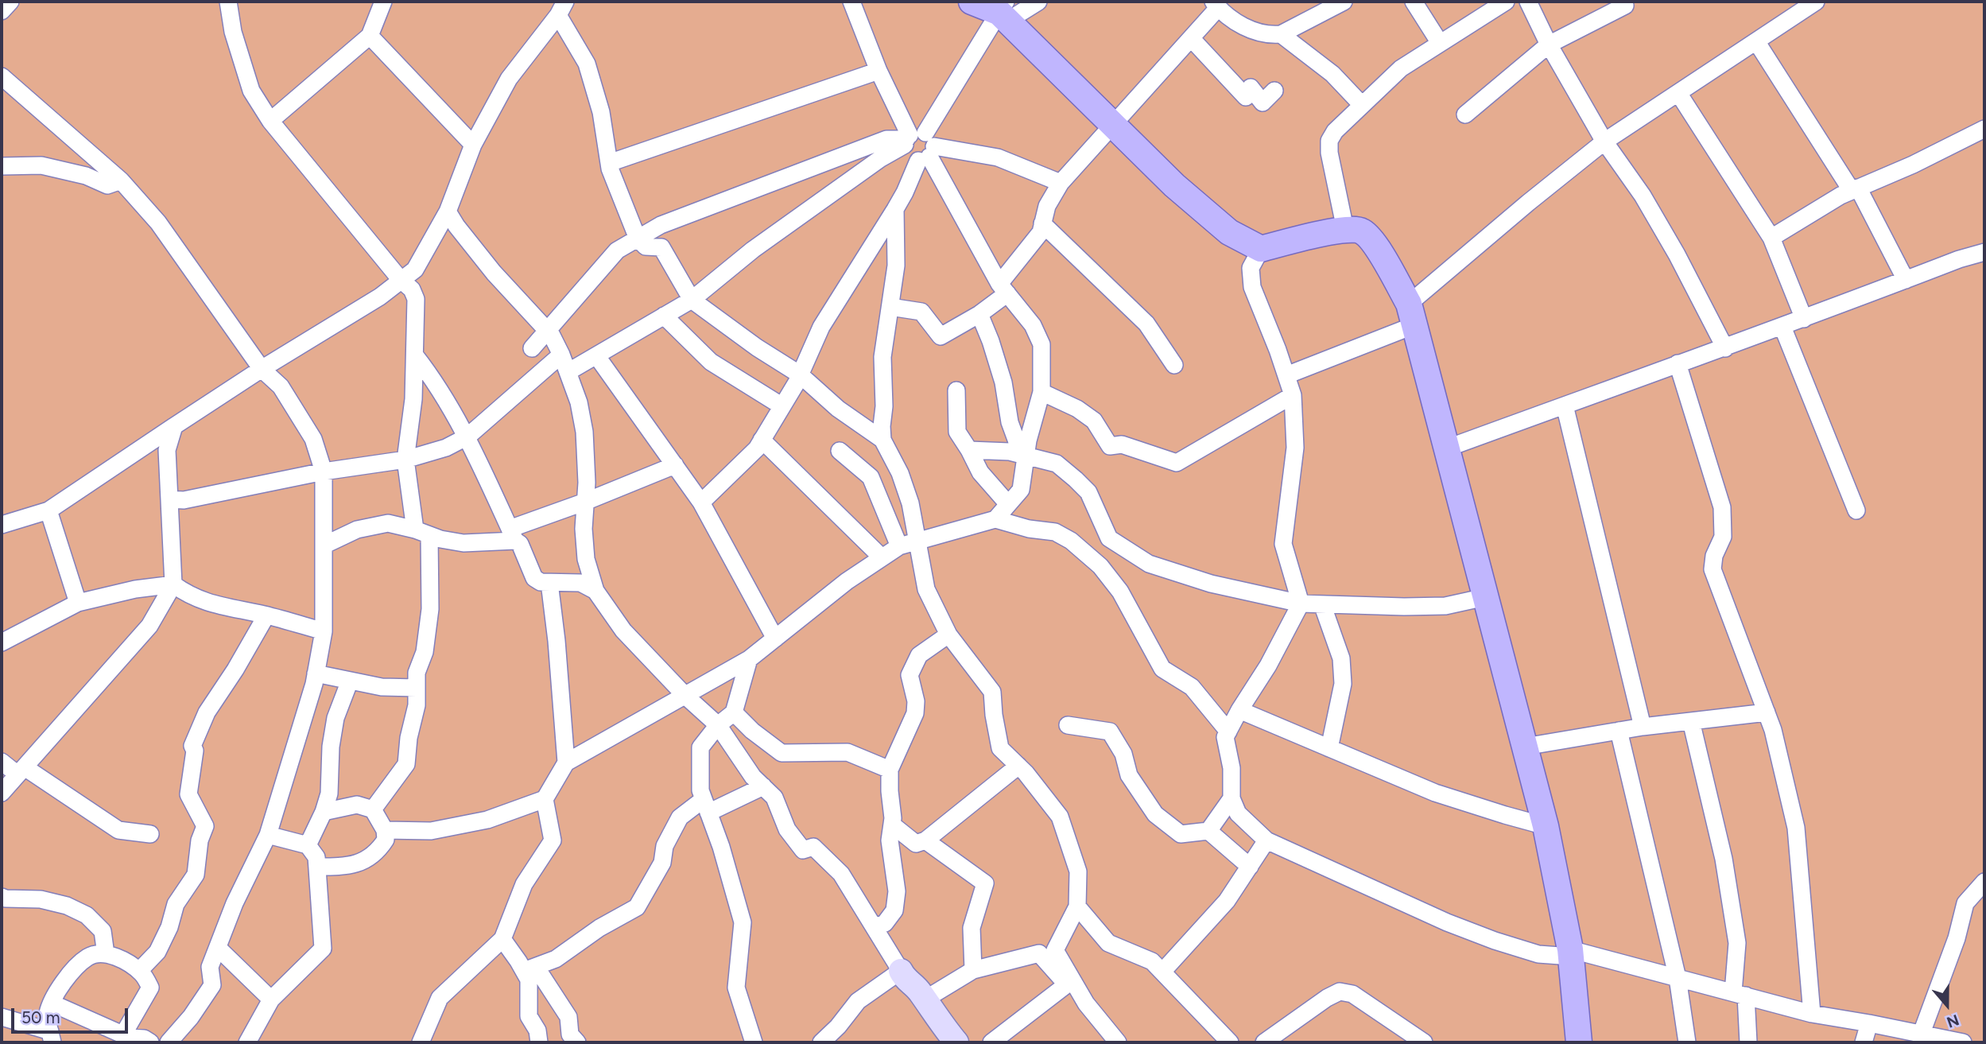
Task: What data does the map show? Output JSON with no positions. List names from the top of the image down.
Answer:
{
  "scale_bar": "50 m",
  "north": "bottom"
}
